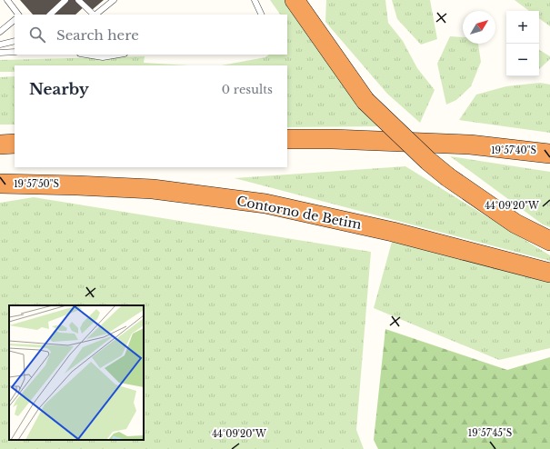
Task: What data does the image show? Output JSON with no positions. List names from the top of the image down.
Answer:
{
  "streets": {
    "highway": ["Contorno de Betim"]
  },
  "north": "top right",
  "page": {
    "map_buttons": ["+", "−"],
    "search": "Search here",
    "heading": ["Nearby", "0 results"]
  },
  "coordinates": [
    "19°57'40\"S",
    "19°57'50\"S",
    "44°09'20\"W",
    "19°57'45\"S"
  ]
}
